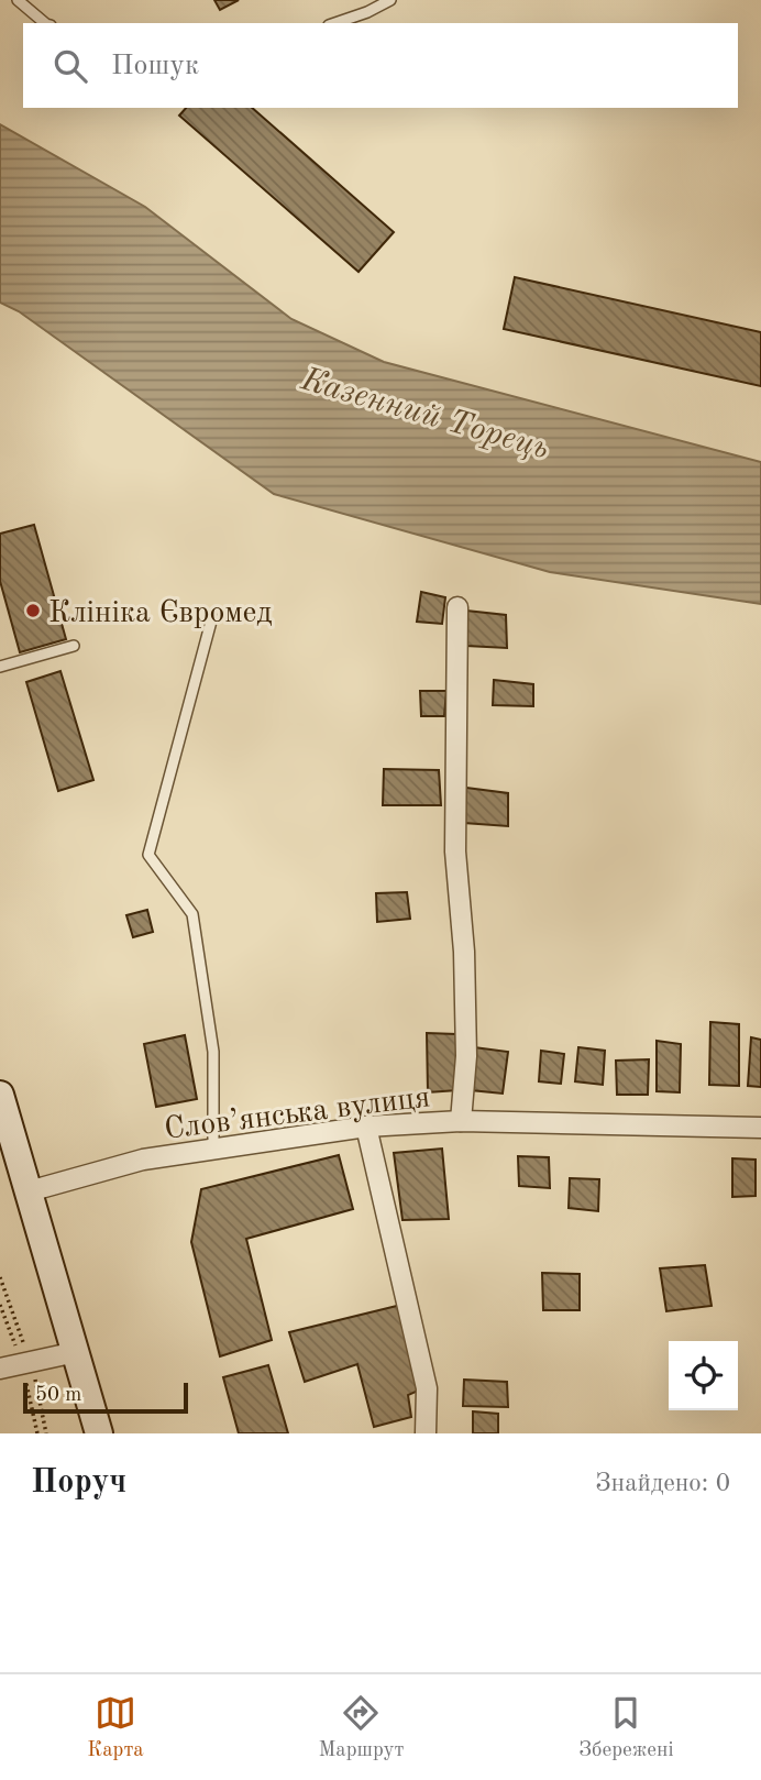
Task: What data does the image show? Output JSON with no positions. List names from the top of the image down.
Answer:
{
  "streets": {
    "street": ["Слов’янська вулиця"]
  },
  "water": ["Казенний Торець"],
  "places": ["Клініка Євромед"],
  "scale_bar": "50 m",
  "page": {
    "search": "Пошук",
    "scale": "50 m",
    "heading": ["Поруч", "Знайдено: 0"],
    "nav": ["Карта", "Маршрут", "Збережені"]
  }
}
